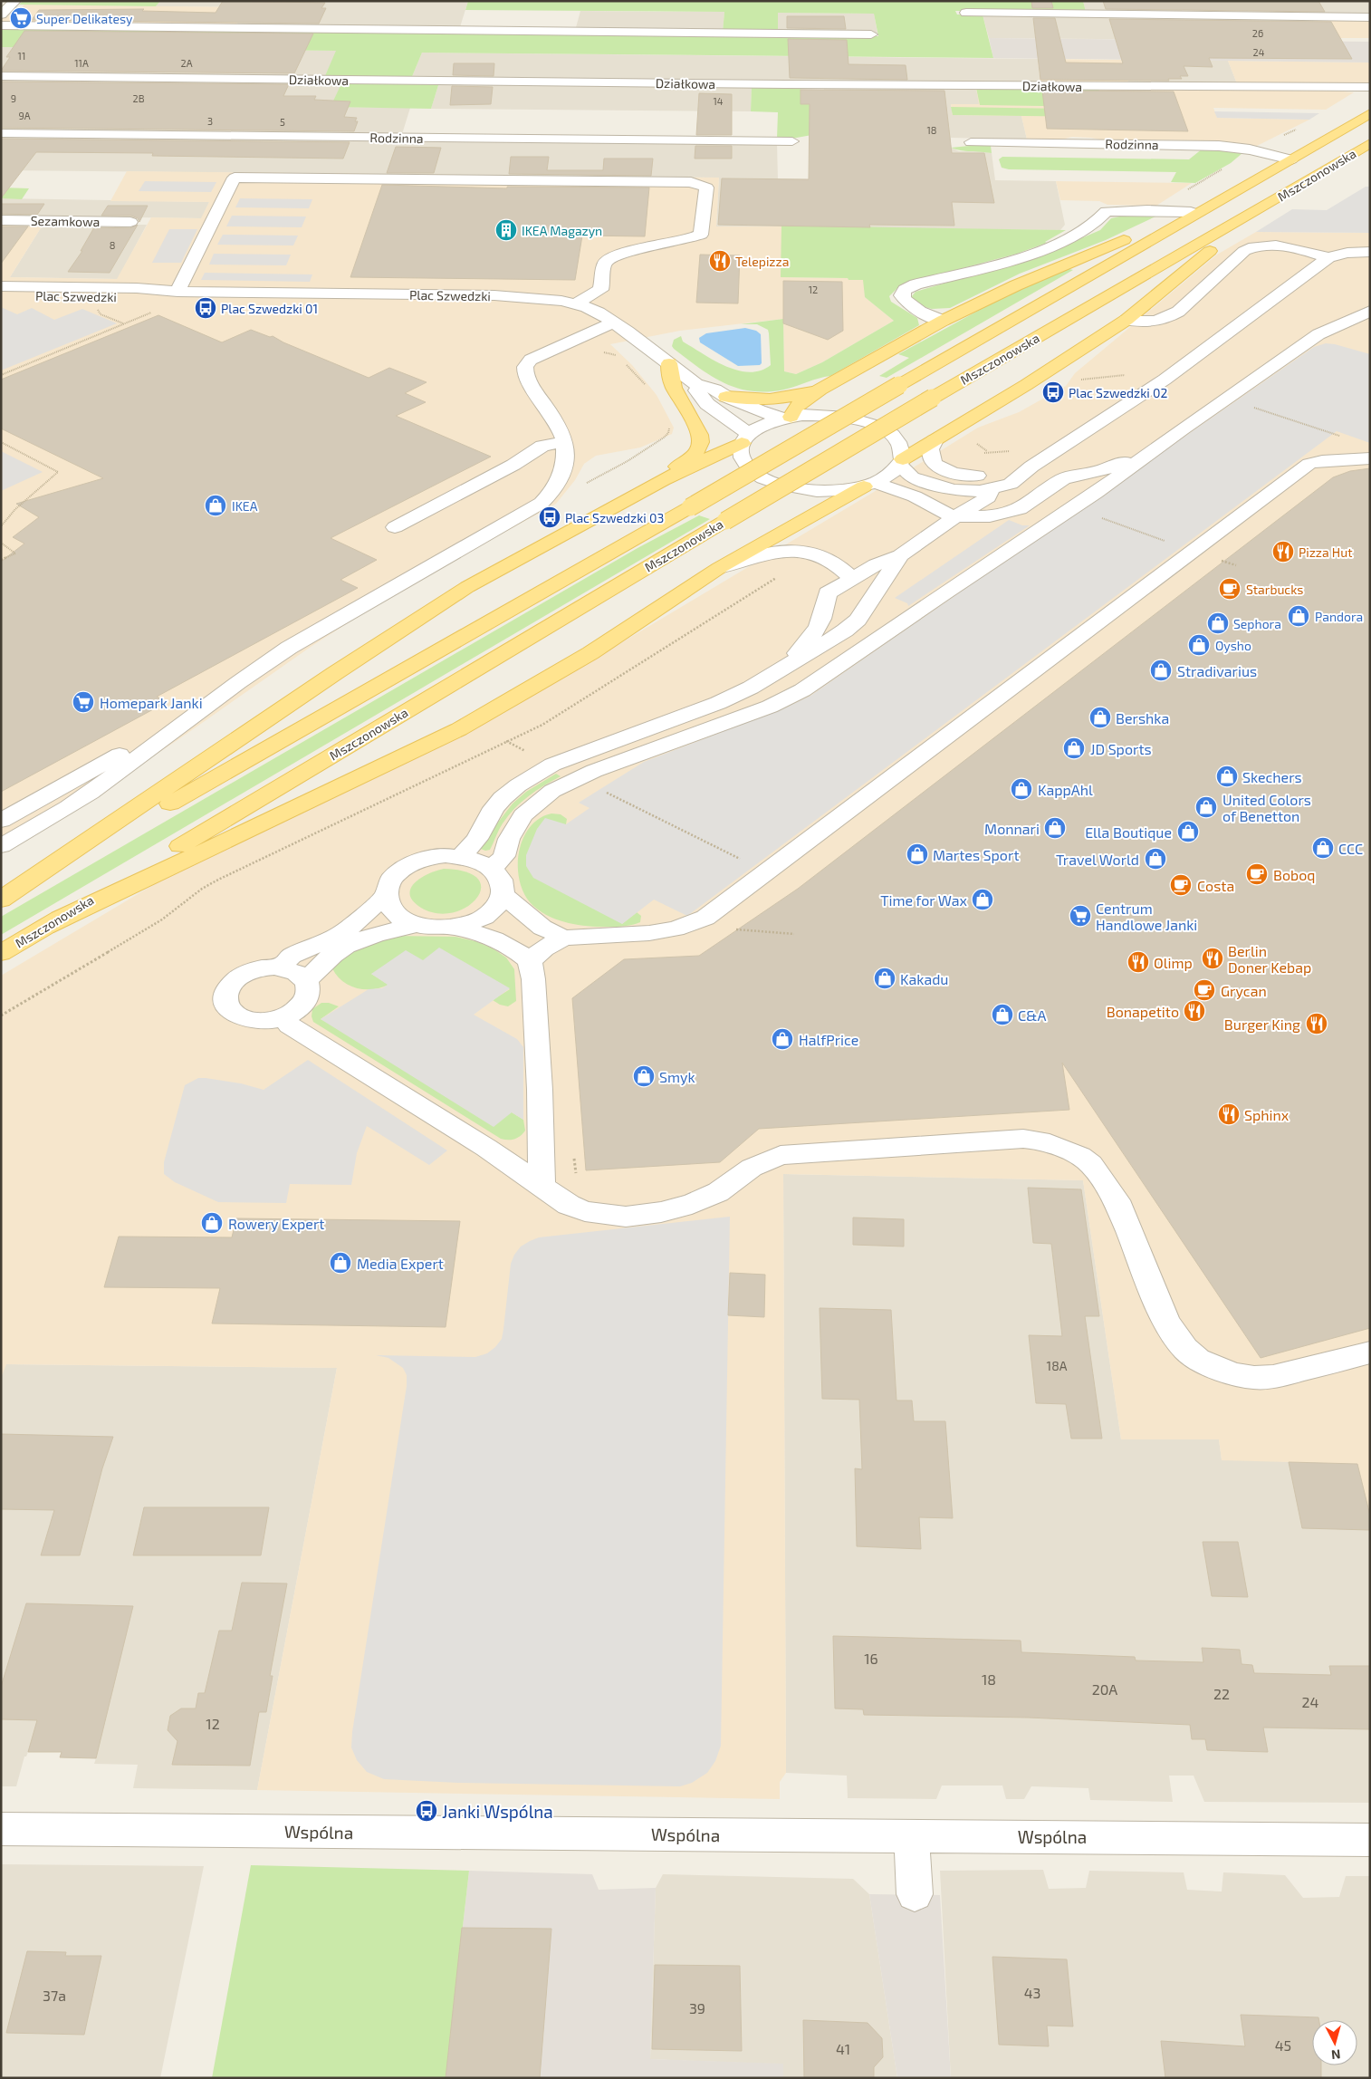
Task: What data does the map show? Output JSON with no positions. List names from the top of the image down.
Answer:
{
  "streets": {
    "main road": ["Mszczonowska"],
    "street": [
      "Działkowa",
      "Rodzinna",
      "Sezamkowa",
      "Plac Szwedzki",
      "Wspólna"
    ]
  },
  "crossings": [
    ["Rodzinna", "Mszczonowska"]
  ],
  "places": {
    "supermarket": ["Super Delikatesy", "Homepark Janki", "Centrum Handlowe Janki"],
    "building": ["IKEA Magazyn"],
    "restaurant": [
      "Telepizza",
      "Pizza Hut",
      "Berlin Doner Kebap",
      "Olimp",
      "Bonapetito",
      "Burger King",
      "Sphinx"
    ],
    "bus stop": [
      "Plac Szwedzki 01",
      "Plac Szwedzki 02",
      "Plac Szwedzki 03",
      "Janki Wspólna"
    ],
    "shop": [
      "IKEA",
      "Pandora",
      "Sephora",
      "Oysho",
      "Stradivarius",
      "Bershka",
      "JD Sports",
      "Skechers",
      "KappAhl",
      "United Colors of Benetton",
      "Monnari",
      "Ella Boutique",
      "CCC",
      "Martes Sport",
      "Travel World",
      "Time for Wax",
      "Kakadu",
      "C&A",
      "HalfPrice",
      "Smyk",
      "Rowery Expert",
      "Media Expert"
    ],
    "cafe": [
      "Starbucks",
      "Boboq",
      "Costa",
      "Grycan"
    ]
  },
  "house_numbers": [
    "26",
    "24",
    "11",
    "11A",
    "2A",
    "9",
    "2B",
    "14",
    "9A",
    "3",
    "5",
    "18",
    "8",
    "12",
    "18A",
    "16",
    "18",
    "20A",
    "22",
    "24",
    "12",
    "43",
    "37a",
    "39",
    "45",
    "41"
  ],
  "north": "bottom"
}
